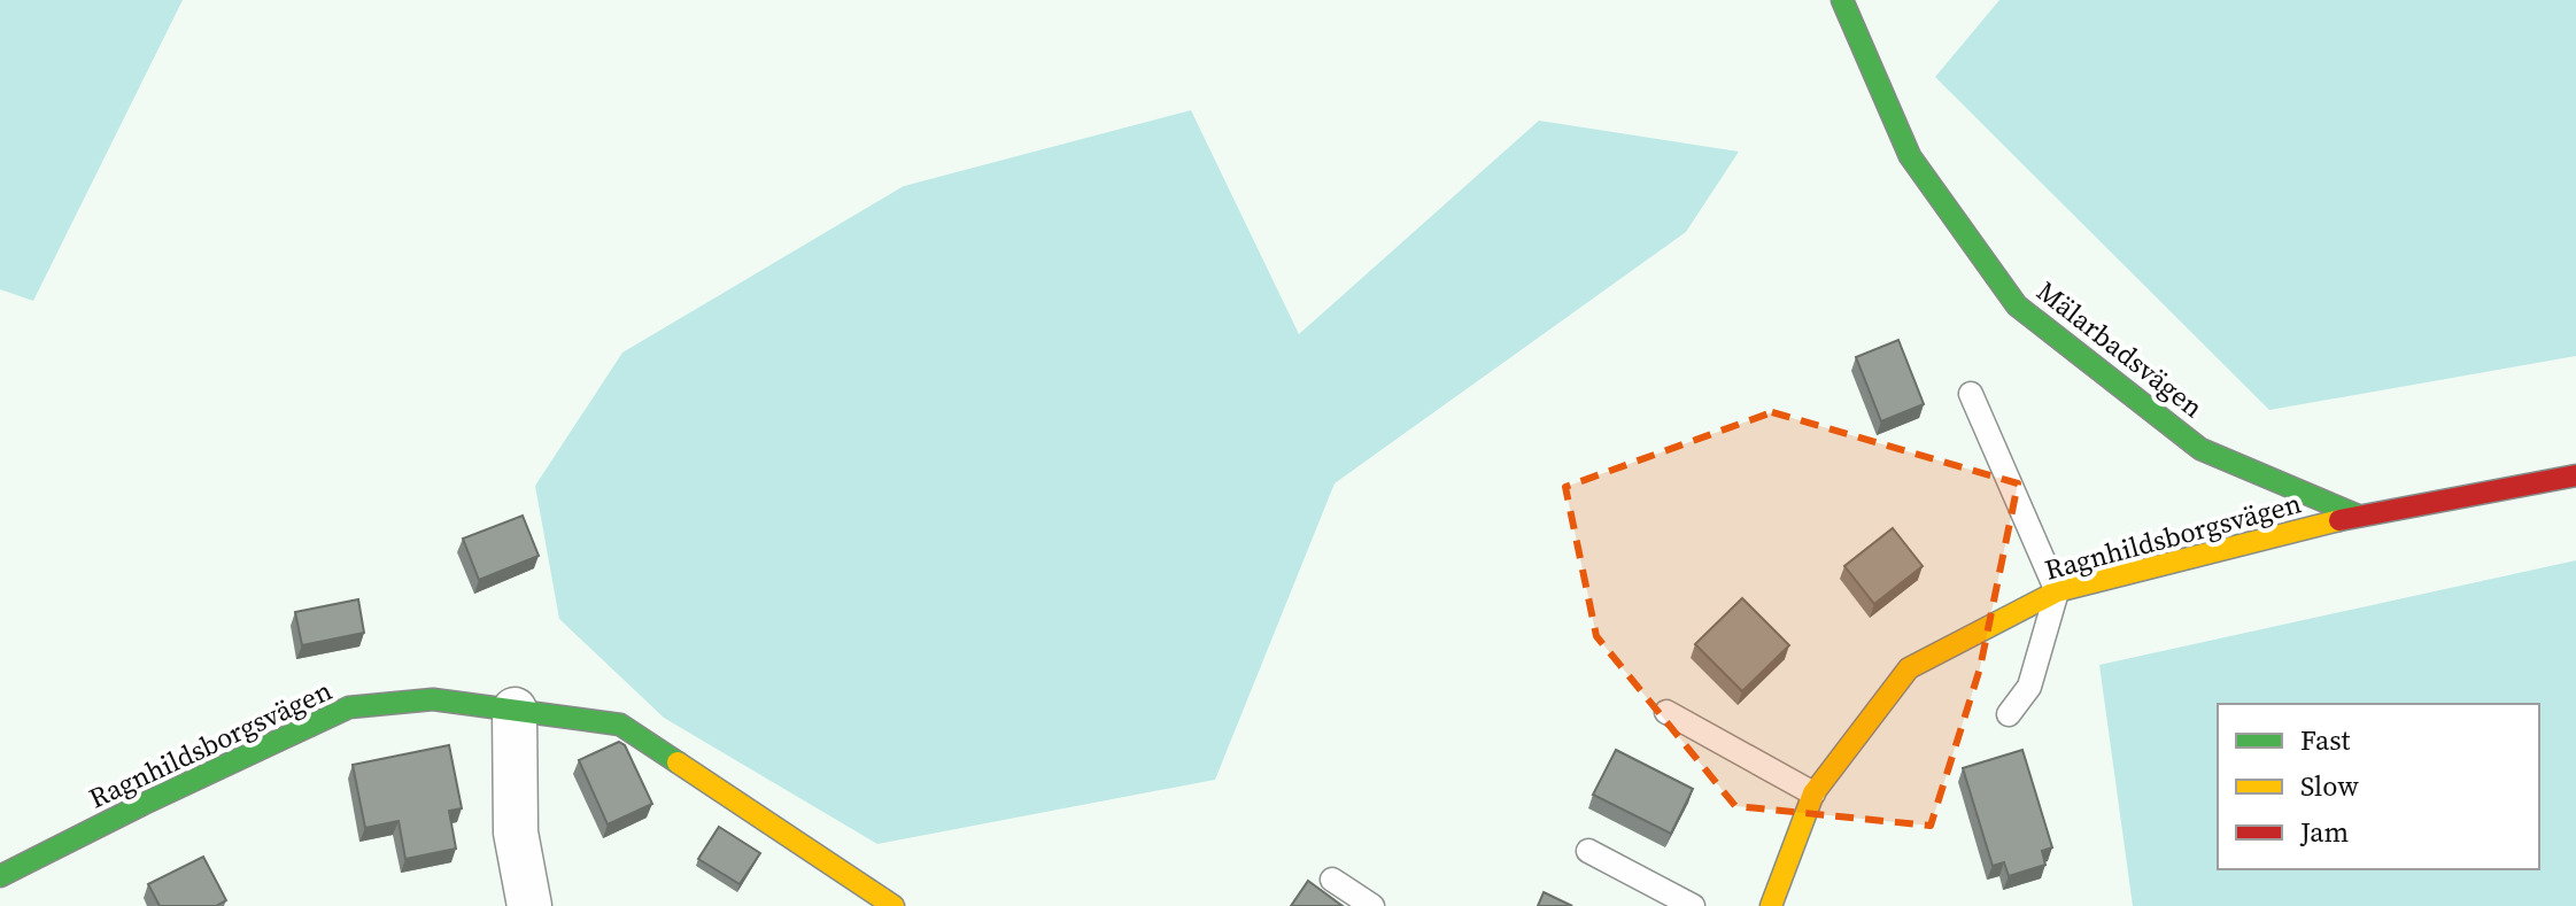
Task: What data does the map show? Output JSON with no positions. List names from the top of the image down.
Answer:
{
  "streets": {
    "street": ["Mälarbadsvägen", "Ragnhildsborgsvägen"]
  },
  "crossings": [
    ["Mälarbadsvägen", "Ragnhildsborgsvägen"]
  ],
  "legend": ["Fast", "Slow", "Jam"]
}
